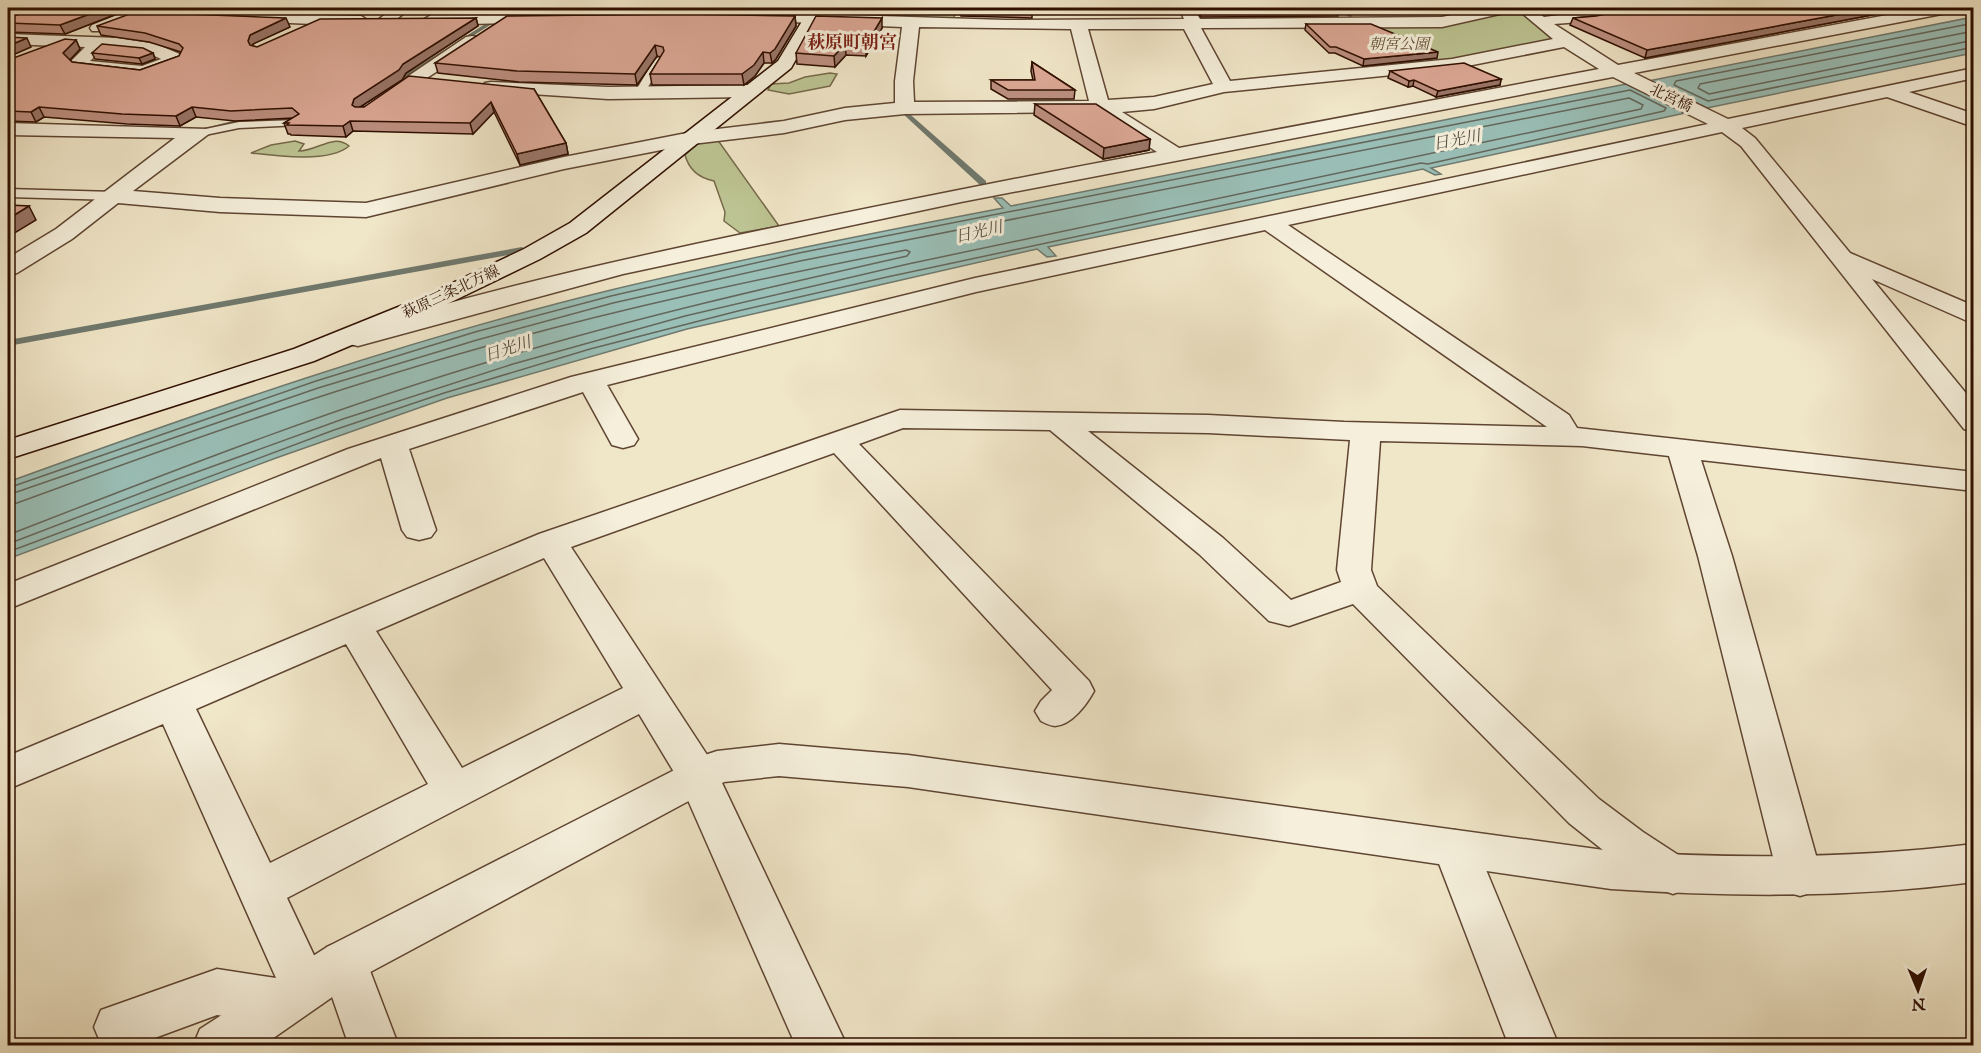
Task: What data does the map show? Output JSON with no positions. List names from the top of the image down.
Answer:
{
  "streets": {
    "street": ["北宮橋", "萩原三条北方線"]
  },
  "districts": ["萩原町朝宮"],
  "water": ["日光川"],
  "parks": ["朝宮公園"],
  "north": "bottom"
}
